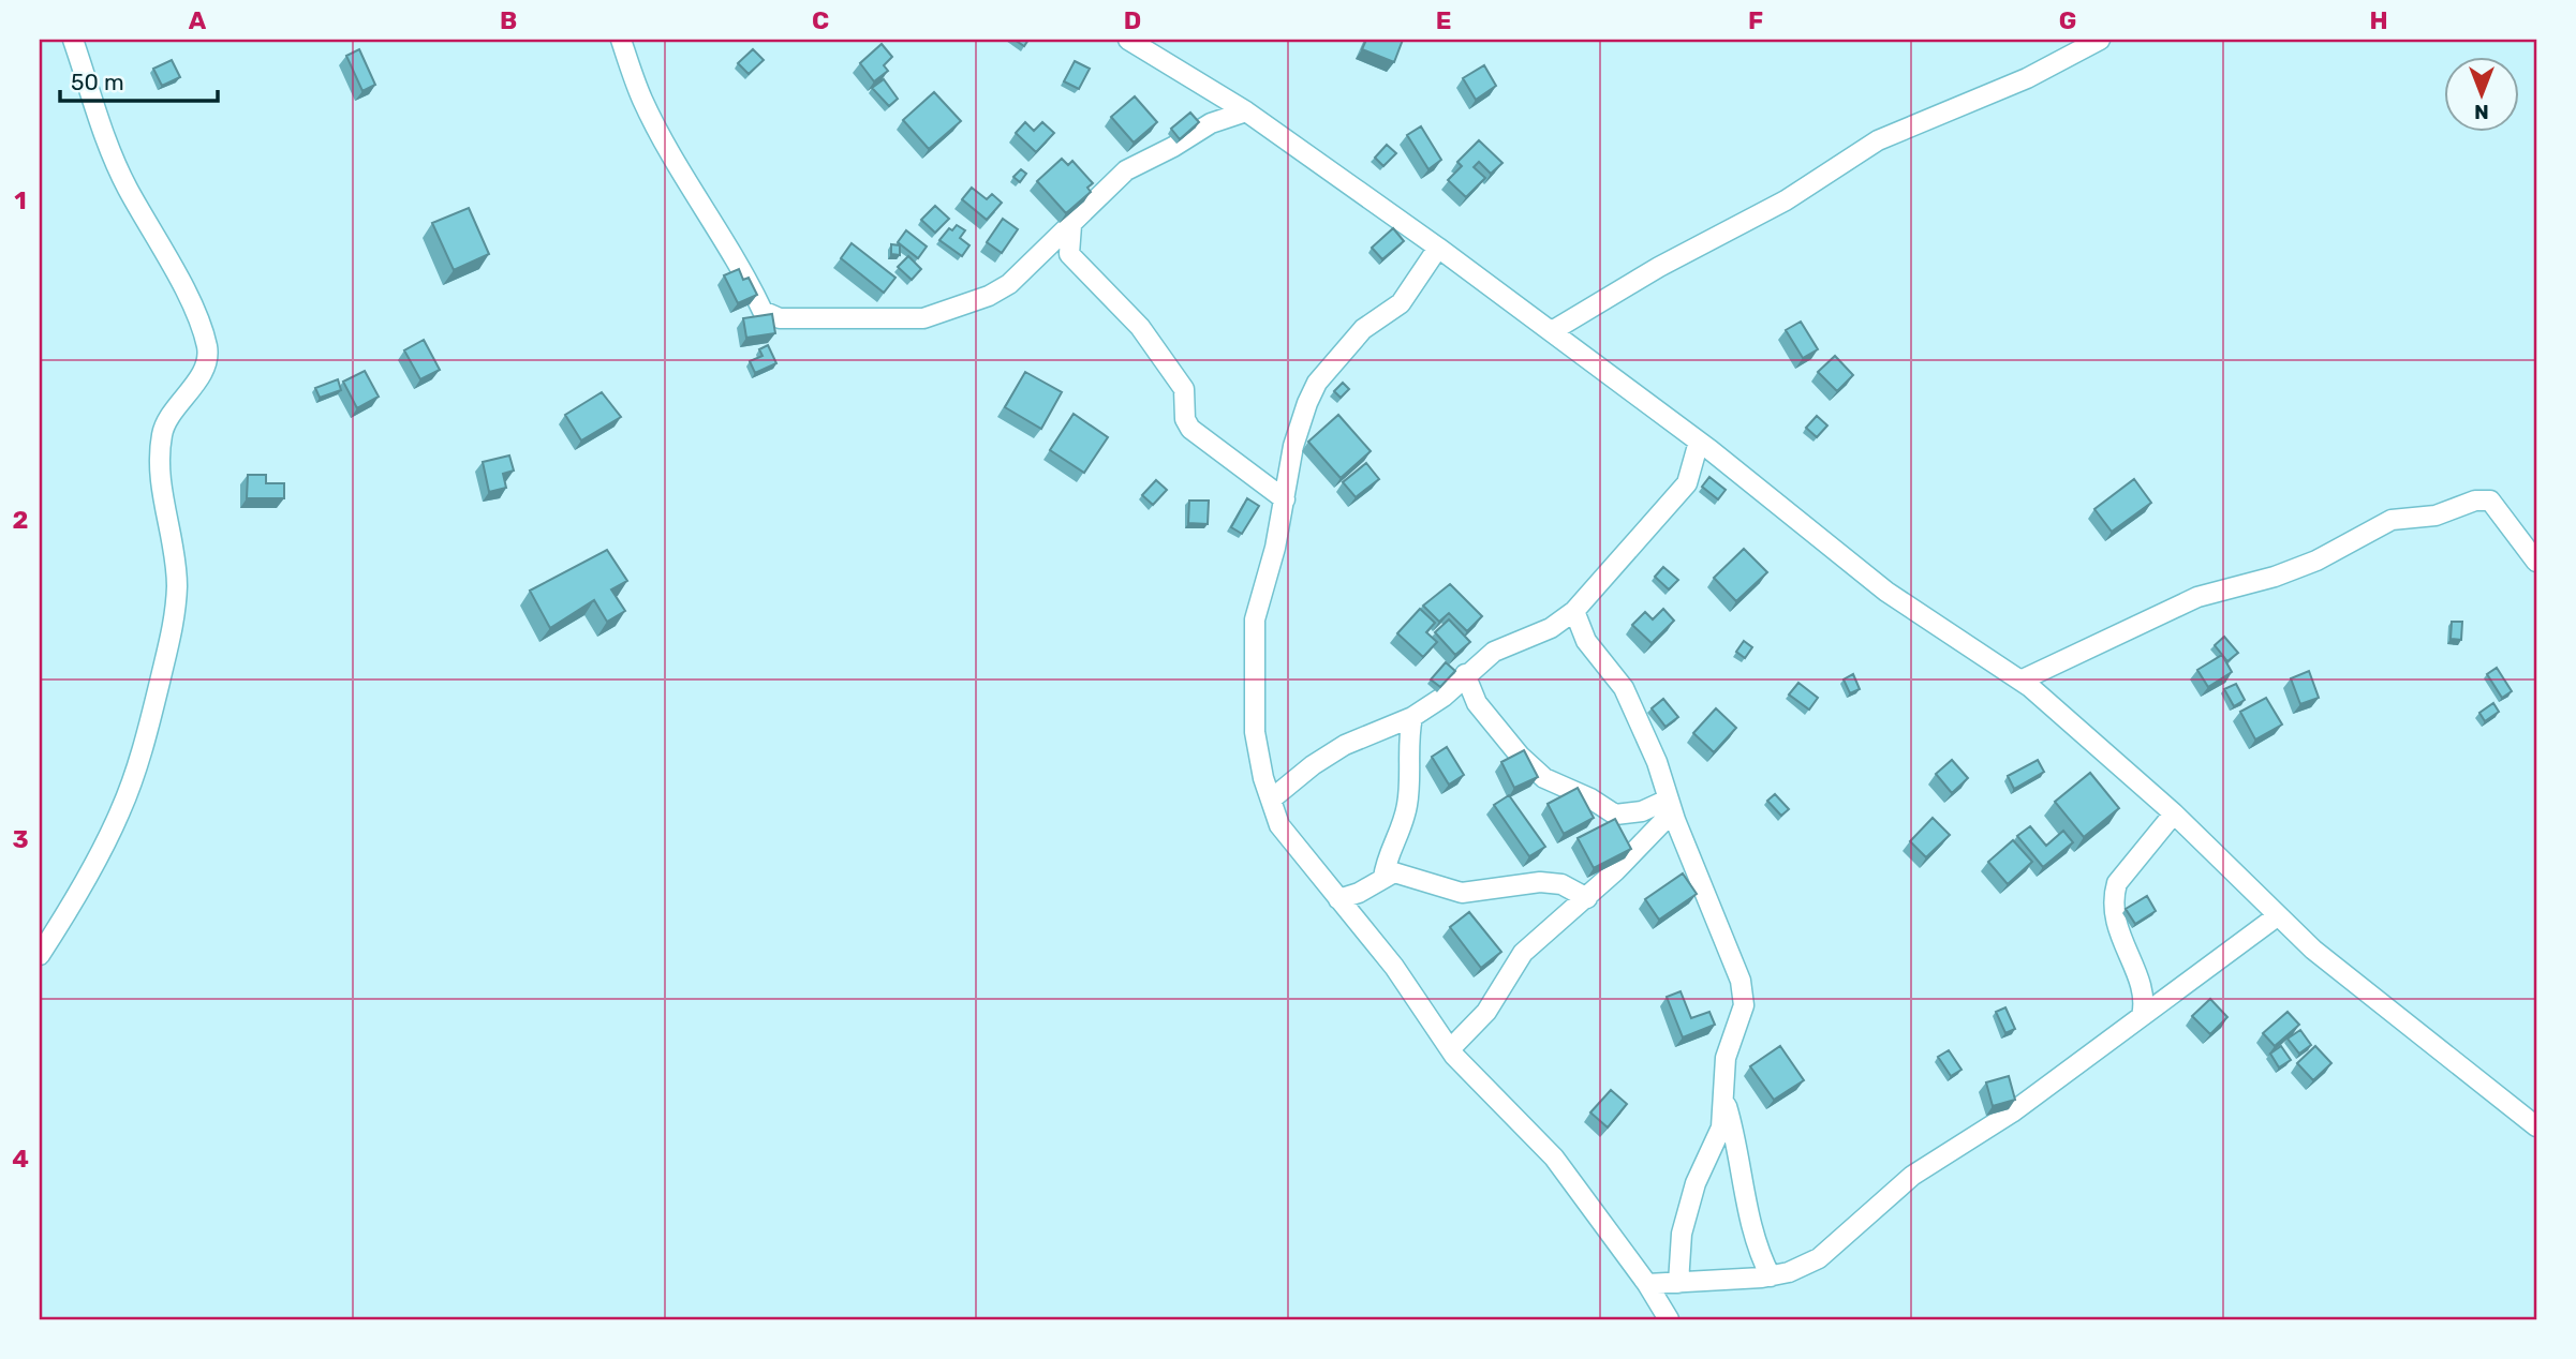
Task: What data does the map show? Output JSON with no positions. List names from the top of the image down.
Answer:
{
  "scale_bar": "50 m",
  "north": "bottom",
  "grid": {
    "columns": [
      "A",
      "B",
      "C",
      "D",
      "E",
      "F",
      "G",
      "H"
    ],
    "rows": [
      "1",
      "2",
      "3",
      "4"
    ]
  }
}
